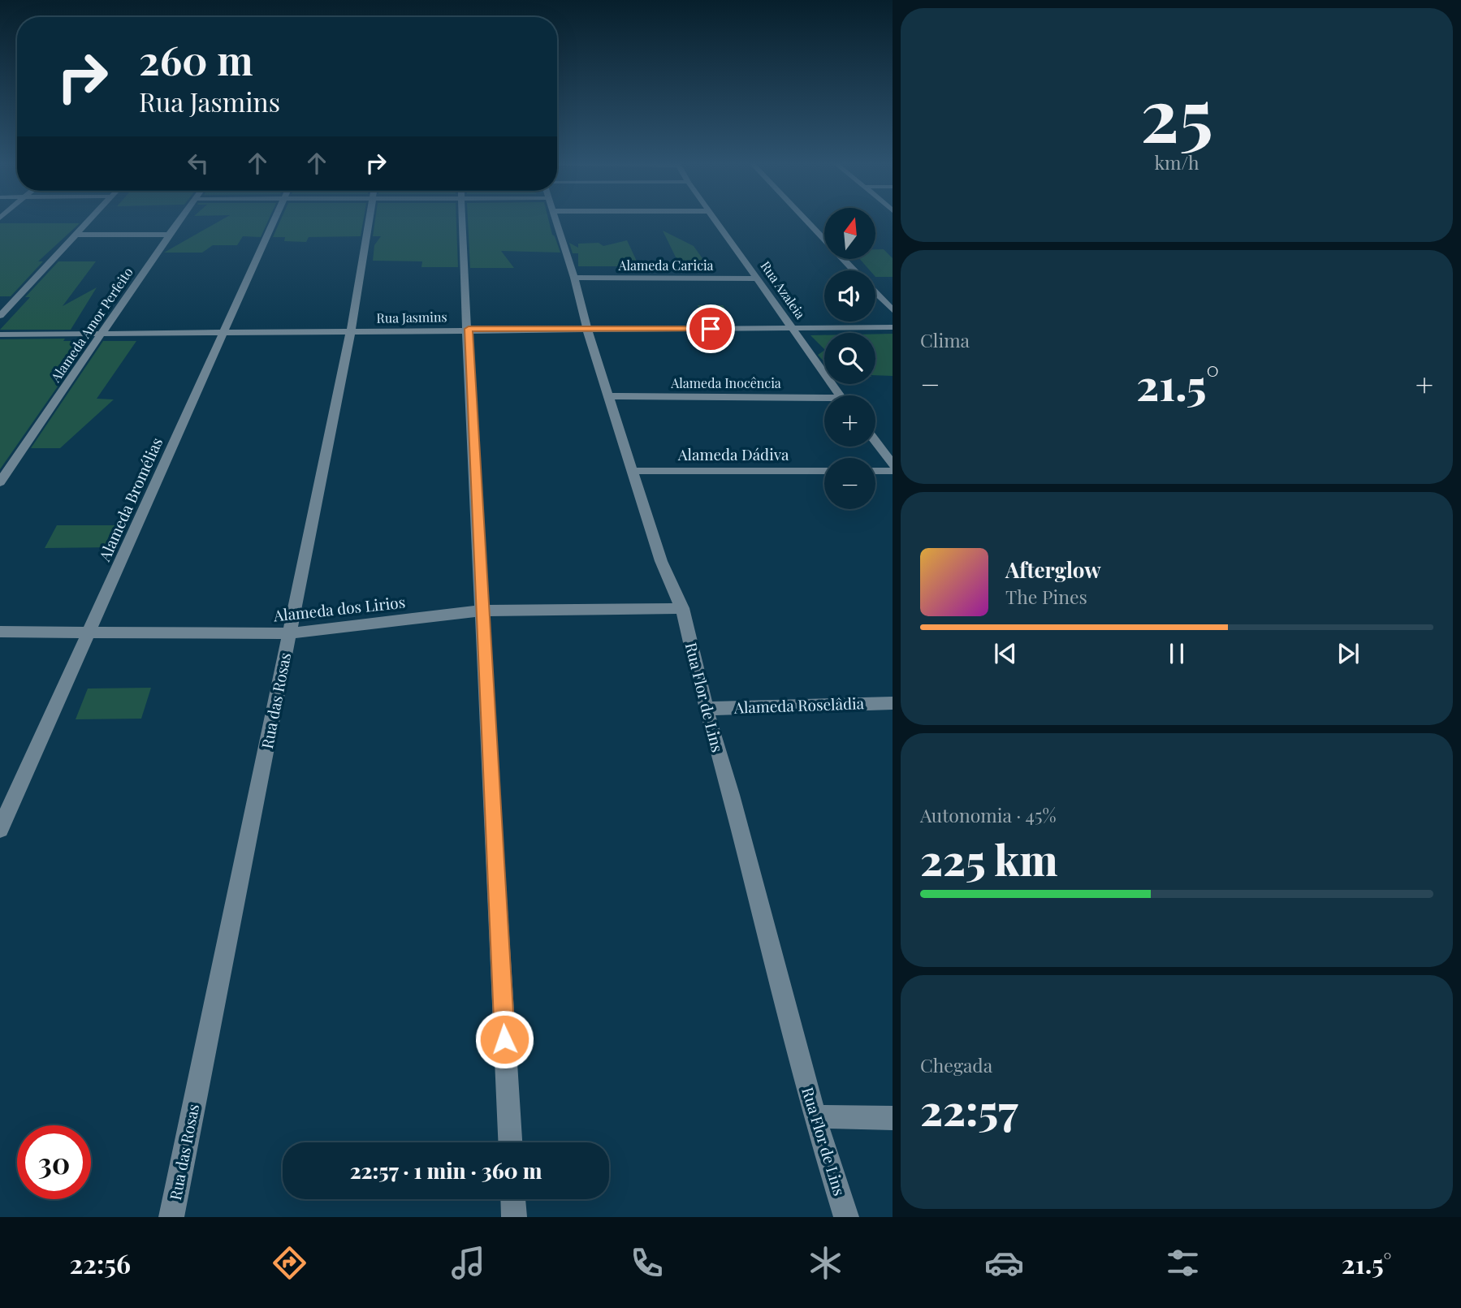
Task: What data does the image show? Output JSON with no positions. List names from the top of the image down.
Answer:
{
  "streets": {
    "street": [
      "Alameda Caricia",
      "Rua Azaleia",
      "Rua Jasmins",
      "Alameda Amor Perfeito",
      "Alameda Inocência",
      "Alameda Dádiva",
      "Alameda Bromélias",
      "Alameda dos Lirios",
      "Rua Flor de Lins",
      "Rua das Rosas",
      "Alameda Roselâdia"
    ]
  },
  "crossings": [
    ["Alameda Caricia", "Rua Azaleia"],
    ["Alameda Caricia", "Rua Flor de Lins"],
    ["Rua Azaleia", "Rua Jasmins"],
    ["Rua Jasmins", "Alameda Amor Perfeito"],
    ["Rua Jasmins", "Alameda Bromélias"],
    ["Rua Jasmins", "Rua Flor de Lins"],
    ["Rua Jasmins", "Rua das Rosas"],
    ["Alameda Inocência", "Rua Flor de Lins"],
    ["Alameda Dádiva", "Rua Flor de Lins"],
    ["Alameda Bromélias", "Alameda dos Lirios"],
    ["Alameda dos Lirios", "Rua Flor de Lins"],
    ["Alameda dos Lirios", "Rua das Rosas"],
    ["Rua Flor de Lins", "Alameda Roselâdia"]
  ],
  "north": "top",
  "page": {
    "tile": [
      ["25", "km/h"],
      "Clima",
      ["Autonomia · 45%", "225 km"],
      ["Chegada", "22:57"]
    ],
    "turn": ["260 m", "Rua Jasmins"],
    "map_buttons": ["+", "−"],
    "heat": ["−", "21.5°", "+"],
    "song": ["Afterglow", "The Pines"],
    "limit": "30",
    "trip": "22:57 · 1 min · 360 m",
    "tabs": ["22:56", "21.5°"]
  }
}
